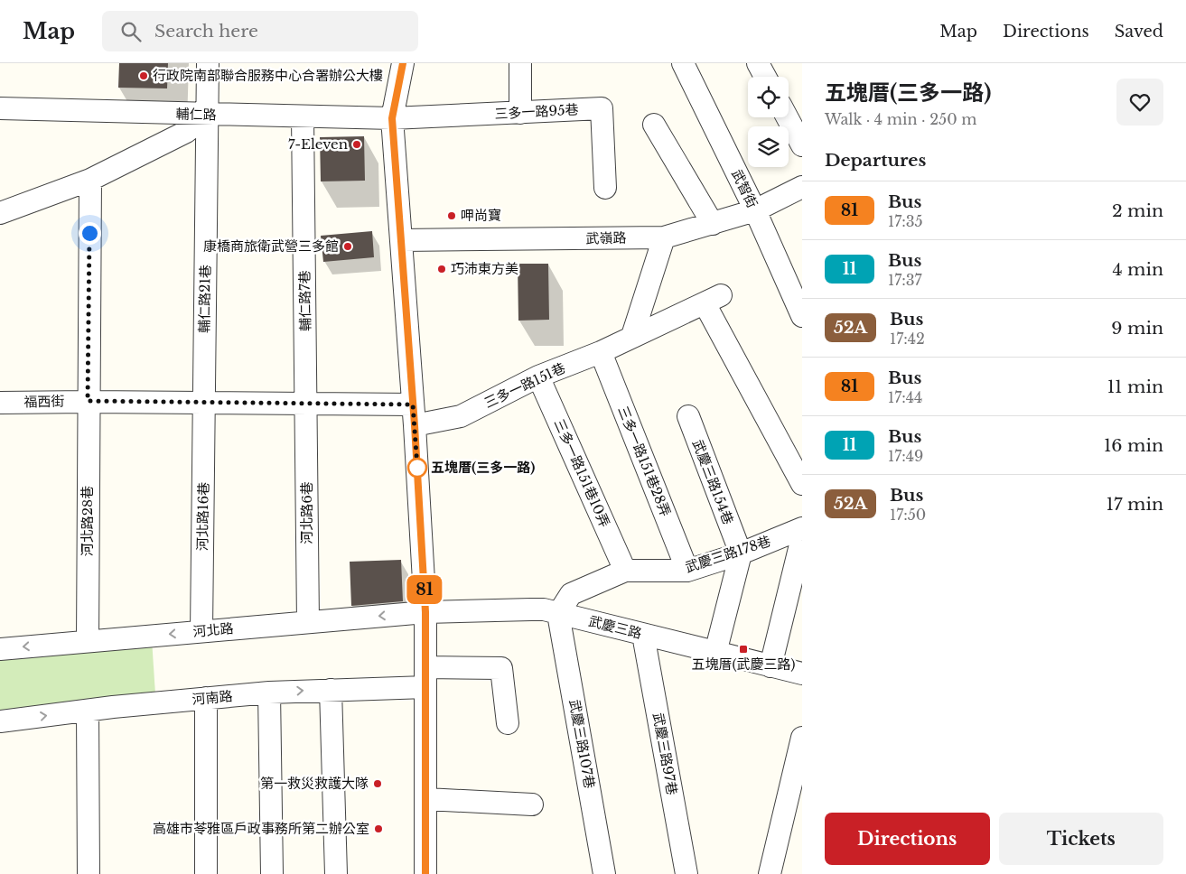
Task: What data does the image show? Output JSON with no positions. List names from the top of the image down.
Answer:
{
  "streets": {
    "street": [
      "三多一路95巷",
      "輔仁路",
      "武智街",
      "武嶺路",
      "輔仁路21巷",
      "輔仁路7巷",
      "三多一路151巷",
      "福西街",
      "三多一路151巷28弄",
      "三多一路151巷10弄",
      "武慶三路154巷",
      "河北路6巷",
      "河北路16巷",
      "河北路28巷",
      "武慶三路178巷",
      "武慶三路",
      "河北路",
      "河南路",
      "武慶三路107巷",
      "武慶三路97巷"
    ]
  },
  "crossings": [
    ["三多一路95巷", "輔仁路"],
    ["輔仁路", "輔仁路21巷"],
    ["輔仁路", "輔仁路7巷"],
    ["武智街", "武嶺路"],
    ["輔仁路21巷", "福西街"],
    ["輔仁路21巷", "河北路16巷"],
    ["輔仁路7巷", "福西街"],
    ["輔仁路7巷", "河北路6巷"],
    ["三多一路151巷", "三多一路151巷28弄"],
    ["三多一路151巷", "三多一路151巷10弄"],
    ["福西街", "河北路6巷"],
    ["福西街", "河北路16巷"],
    ["福西街", "河北路28巷"],
    ["三多一路151巷28弄", "武慶三路178巷"],
    ["三多一路151巷10弄", "武慶三路178巷"],
    ["武慶三路154巷", "武慶三路178巷"],
    ["河北路6巷", "河北路"],
    ["河北路16巷", "河北路"],
    ["河北路28巷", "河北路"],
    ["武慶三路178巷", "武慶三路"],
    ["武慶三路178巷", "武慶三路107巷"],
    ["武慶三路", "河北路"],
    ["武慶三路", "武慶三路107巷"],
    ["武慶三路", "武慶三路97巷"]
  ],
  "one_way": ["河北路"],
  "places": {
    "other": [
      "行政院南部聯合服務中心合署辦公大樓",
      "7-Eleven",
      "呷尚寶",
      "康橋商旅衛武營三多館",
      "巧沛東方美",
      "五塊厝(三多一路)",
      "第一救災救護大隊",
      "高雄市苓雅區戶政事務所第二辦公室"
    ],
    "transit": ["五塊厝(武慶三路)"]
  },
  "lines": ["bus line 81"],
  "page": {
    "header": "Map",
    "search": "Search here",
    "nav": ["Map", "Directions", "Saved"],
    "on_map": "81",
    "heading": [
      ["五塊厝(三多一路)", "Walk · 4 min · 250 m"],
      "Departures"
    ],
    "list": [
      {
        "mark": "81",
        "name": "Bus",
        "note": "17:35",
        "value": "2 min"
      },
      {
        "mark": "11",
        "name": "Bus",
        "note": "17:37",
        "value": "4 min"
      },
      {
        "mark": "52A",
        "name": "Bus",
        "note": "17:42",
        "value": "9 min"
      },
      {
        "mark": "81",
        "name": "Bus",
        "note": "17:44",
        "value": "11 min"
      },
      {
        "mark": "11",
        "name": "Bus",
        "note": "17:49",
        "value": "16 min"
      },
      {
        "mark": "52A",
        "name": "Bus",
        "note": "17:50",
        "value": "17 min"
      }
    ],
    "buttons": ["Directions", "Tickets"]
  }
}
